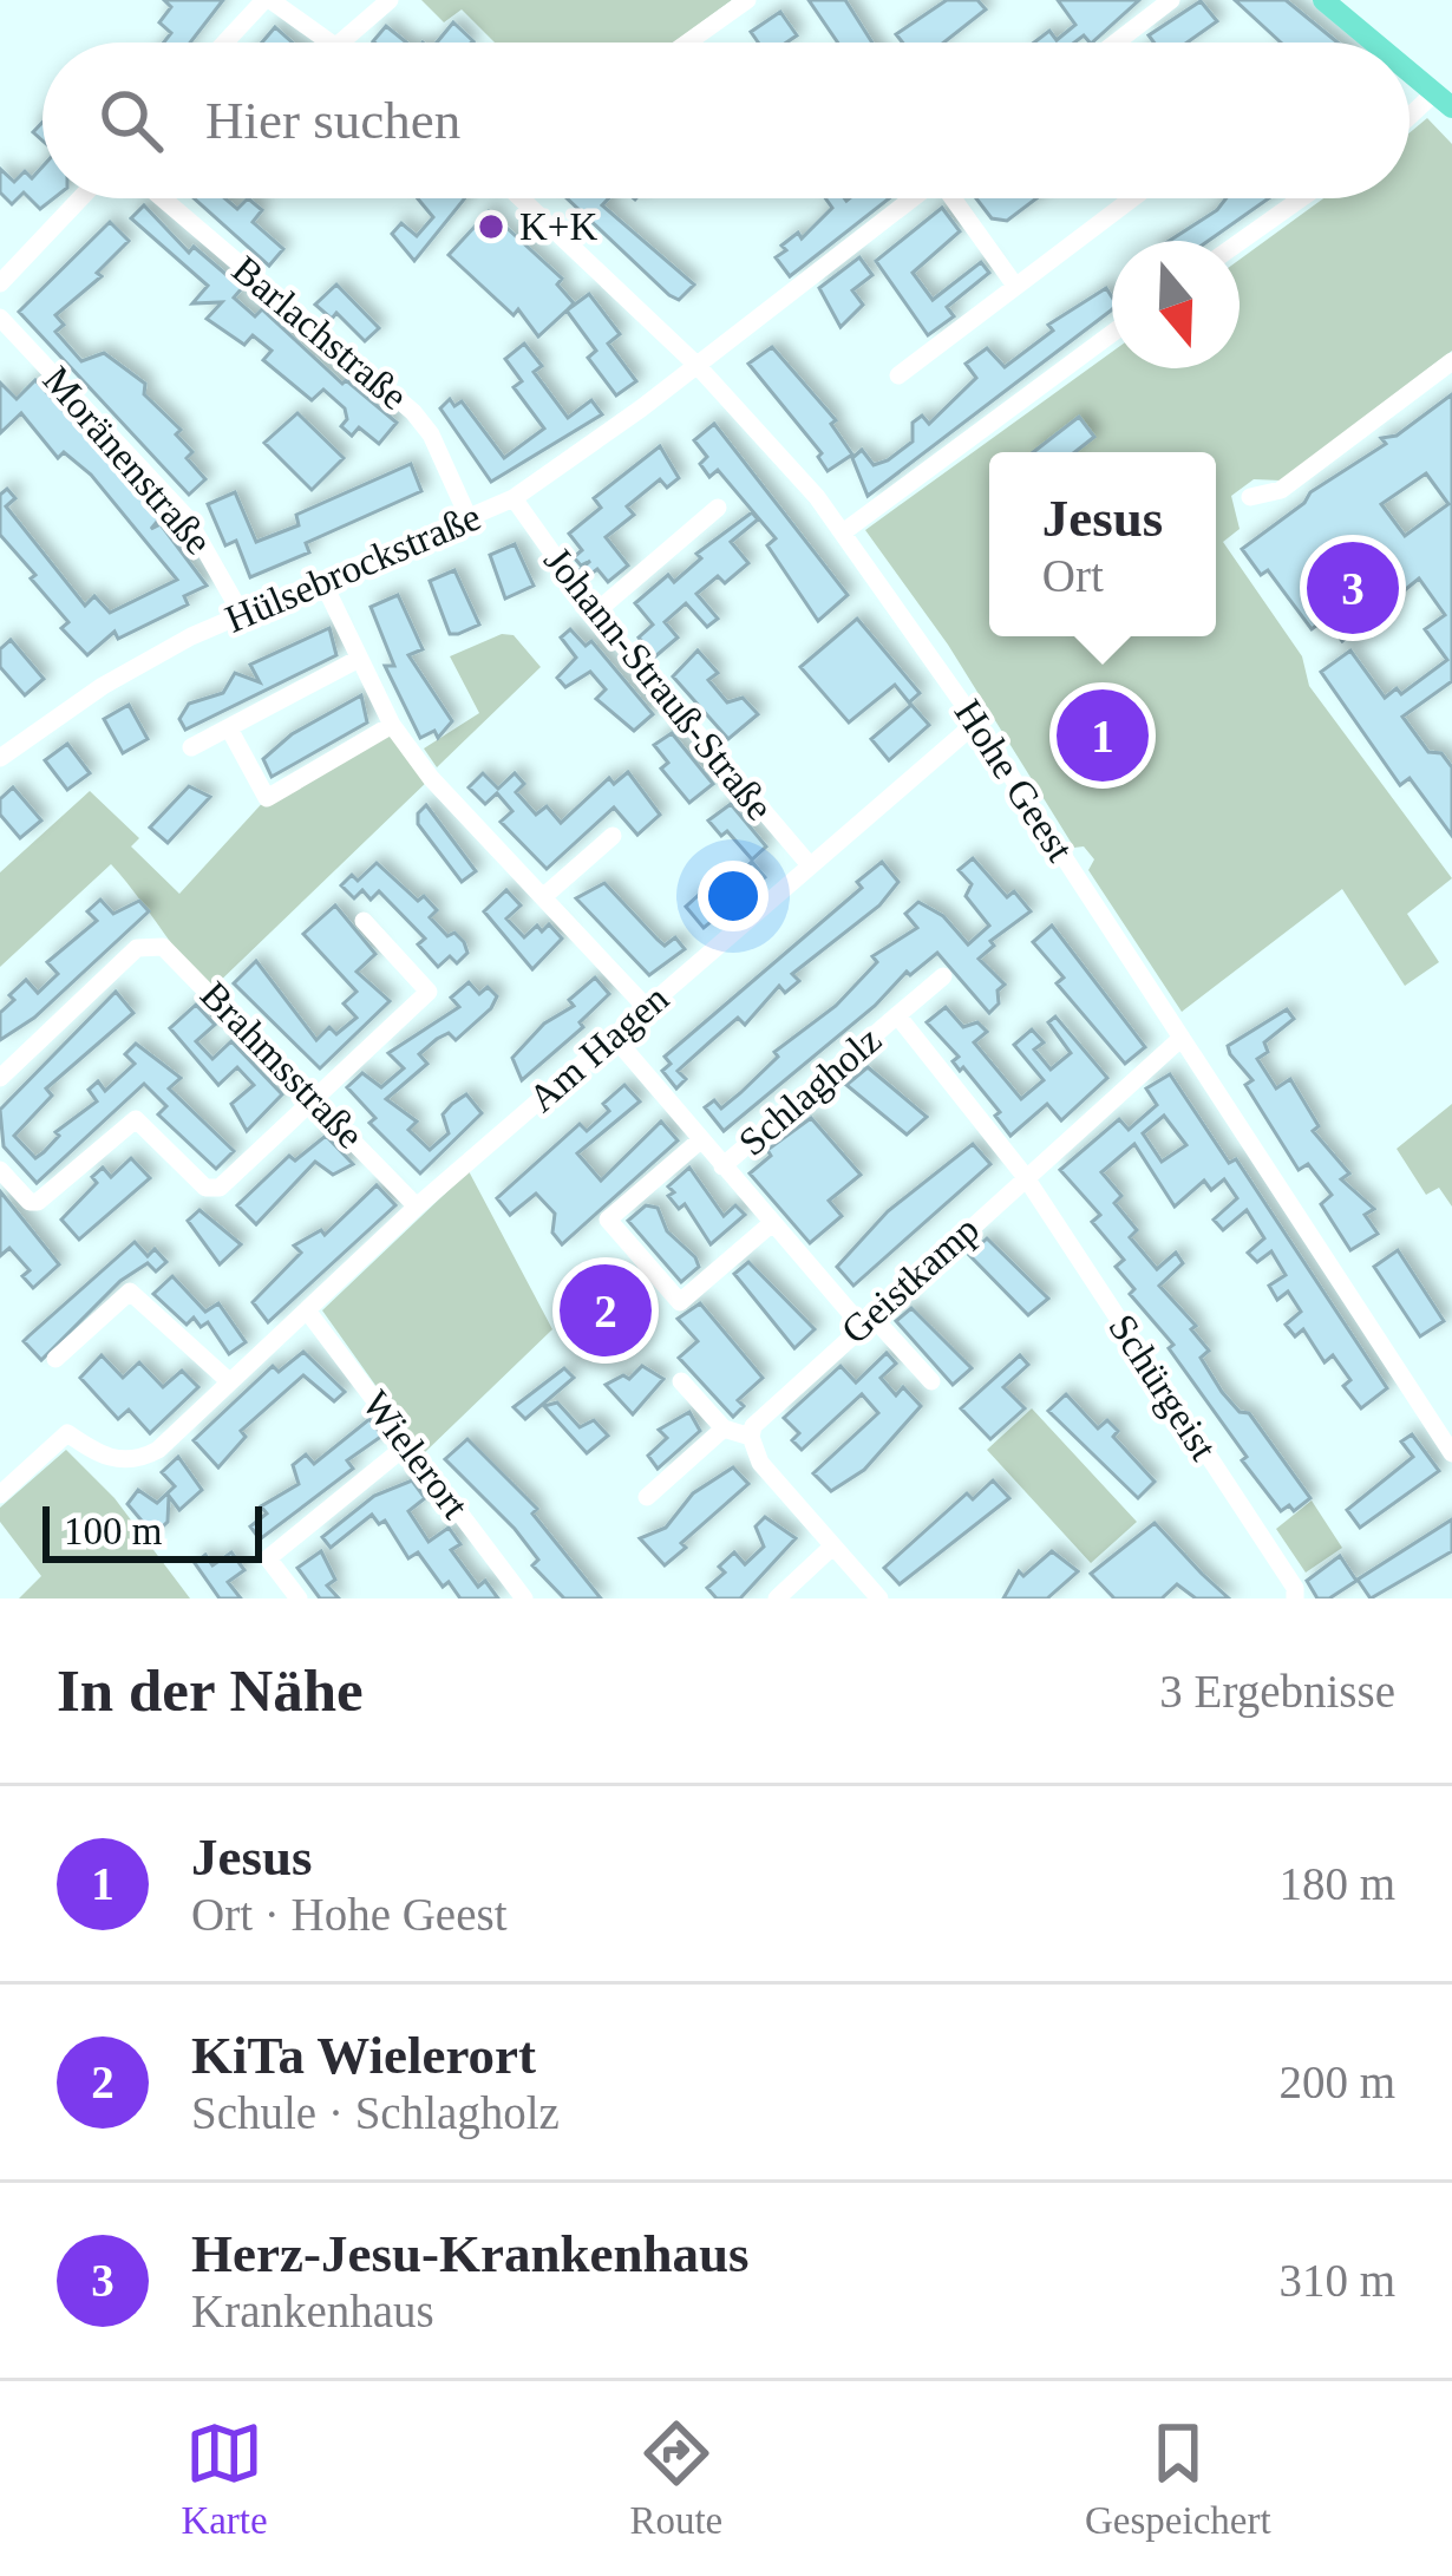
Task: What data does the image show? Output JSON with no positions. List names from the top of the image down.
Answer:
{
  "streets": {
    "street": [
      "Barlachstraße",
      "Moränenstraße",
      "Hülsebrockstraße",
      "Johann-Strauß-Straße",
      "Hohe Geest",
      "Am Hagen",
      "Brahmsstraße",
      "Schlagholz",
      "Geistkamp",
      "Schürgeist",
      "Wielerort"
    ]
  },
  "crossings": [
    ["Barlachstraße", "Hülsebrockstraße"],
    ["Moränenstraße", "Hülsebrockstraße"],
    ["Hülsebrockstraße", "Johann-Strauß-Straße"],
    ["Hülsebrockstraße", "Hohe Geest"],
    ["Johann-Strauß-Straße", "Am Hagen"],
    ["Hohe Geest", "Am Hagen"],
    ["Hohe Geest", "Geistkamp"],
    ["Am Hagen", "Brahmsstraße"],
    ["Am Hagen", "Schlagholz"],
    ["Am Hagen", "Wielerort"],
    ["Schlagholz", "Geistkamp"],
    ["Schlagholz", "Schürgeist"],
    ["Geistkamp", "Schürgeist"]
  ],
  "places": ["K+K"],
  "scale_bar": "100 m",
  "north": "bottom",
  "page": {
    "search": "Hier suchen",
    "popup": ["Jesus", "Ort"],
    "pins": ["3", "1", "2"],
    "scale": "100 m",
    "heading": ["In der Nähe", "3 Ergebnisse"],
    "list": [
      {
        "mark": "1",
        "name": "Jesus",
        "note": "Ort · Hohe Geest",
        "value": "180 m"
      },
      {
        "mark": "2",
        "name": "KiTa Wielerort",
        "note": "Schule · Schlagholz",
        "value": "200 m"
      },
      {
        "mark": "3",
        "name": "Herz-Jesu-Krankenhaus",
        "note": "Krankenhaus",
        "value": "310 m"
      }
    ],
    "nav": ["Karte", "Route", "Gespeichert"]
  }
}
